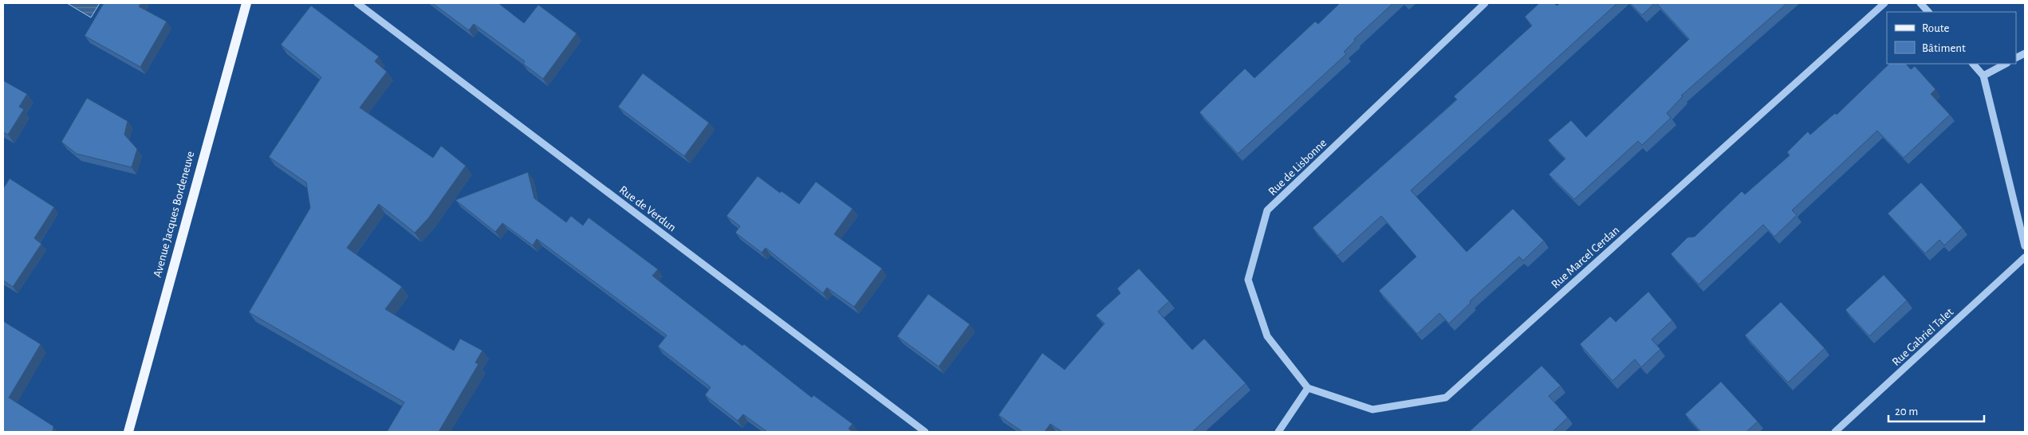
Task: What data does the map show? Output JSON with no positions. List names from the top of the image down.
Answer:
{
  "streets": {
    "main road": ["Avenue Jacques Bordeneuve"],
    "street": [
      "Rue de Lisbonne",
      "Rue de Verdun",
      "Rue Marcel Cerdan",
      "Rue Gabriel Talet"
    ]
  },
  "crossings": [
    ["Rue de Lisbonne", "Rue Marcel Cerdan"]
  ],
  "legend": ["Route", "Bâtiment"],
  "scale_bar": "20 m"
}
